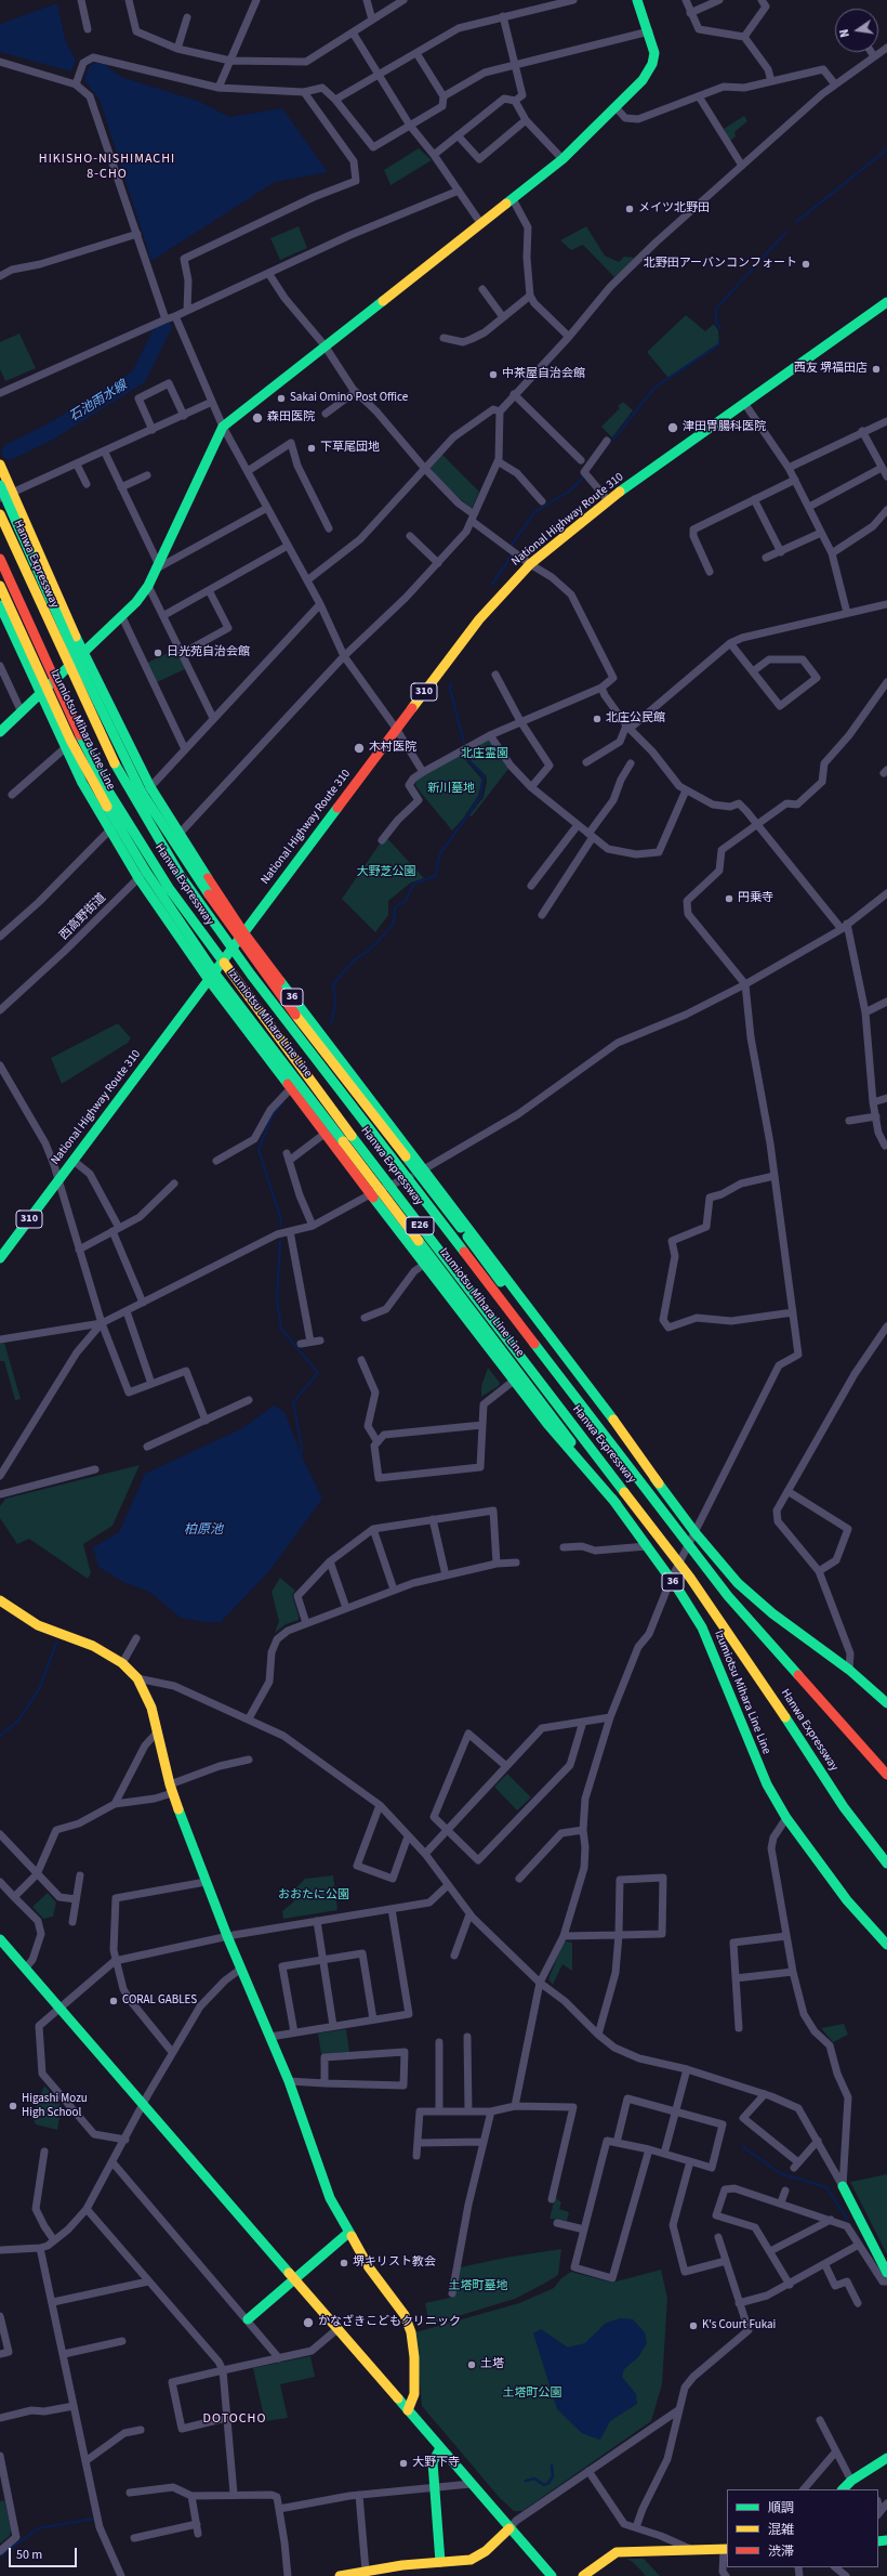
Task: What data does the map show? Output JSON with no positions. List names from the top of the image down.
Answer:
{
  "streets": {
    "main road": [
      "National Highway Route 310",
      "Hanwa Expressway",
      "310",
      "Izumiotsu Mihara Line Line",
      "36",
      "E26"
    ],
    "street": ["西高野街道"]
  },
  "crossings": [
    ["National Highway Route 310", "36"],
    ["Izumiotsu Mihara Line Line", "36"],
    ["西高野街道", "36"]
  ],
  "districts": ["HIKISHO-NISHIMACHI 8-CHO", "DOTOCHO"],
  "water": ["石池雨水線", "柏原池"],
  "parks": [
    "北庄霊園",
    "新川墓地",
    "大野芝公園",
    "おおたに公園",
    "土塔町墓地",
    "土塔町公園"
  ],
  "places": [
    "メイツ北野田",
    "北野田アーバンコンフォート",
    "西友 堺福田店",
    "中茶屋自治会館",
    "Sakai Omino Post Office",
    "森田医院",
    "津田胃腸科医院",
    "下草尾団地",
    "日光苑自治会館",
    "北庄公民館",
    "木村医院",
    "円乗寺",
    "CORAL GABLES",
    "Higashi Mozu High School",
    "堺キリスト教会",
    "かなざきこどもクリニック",
    "K's Court Fukai",
    "土塔",
    "大野下寺"
  ],
  "legend": ["順調", "混雑", "渋滞"],
  "scale_bar": "50 m",
  "north": "left"
}
